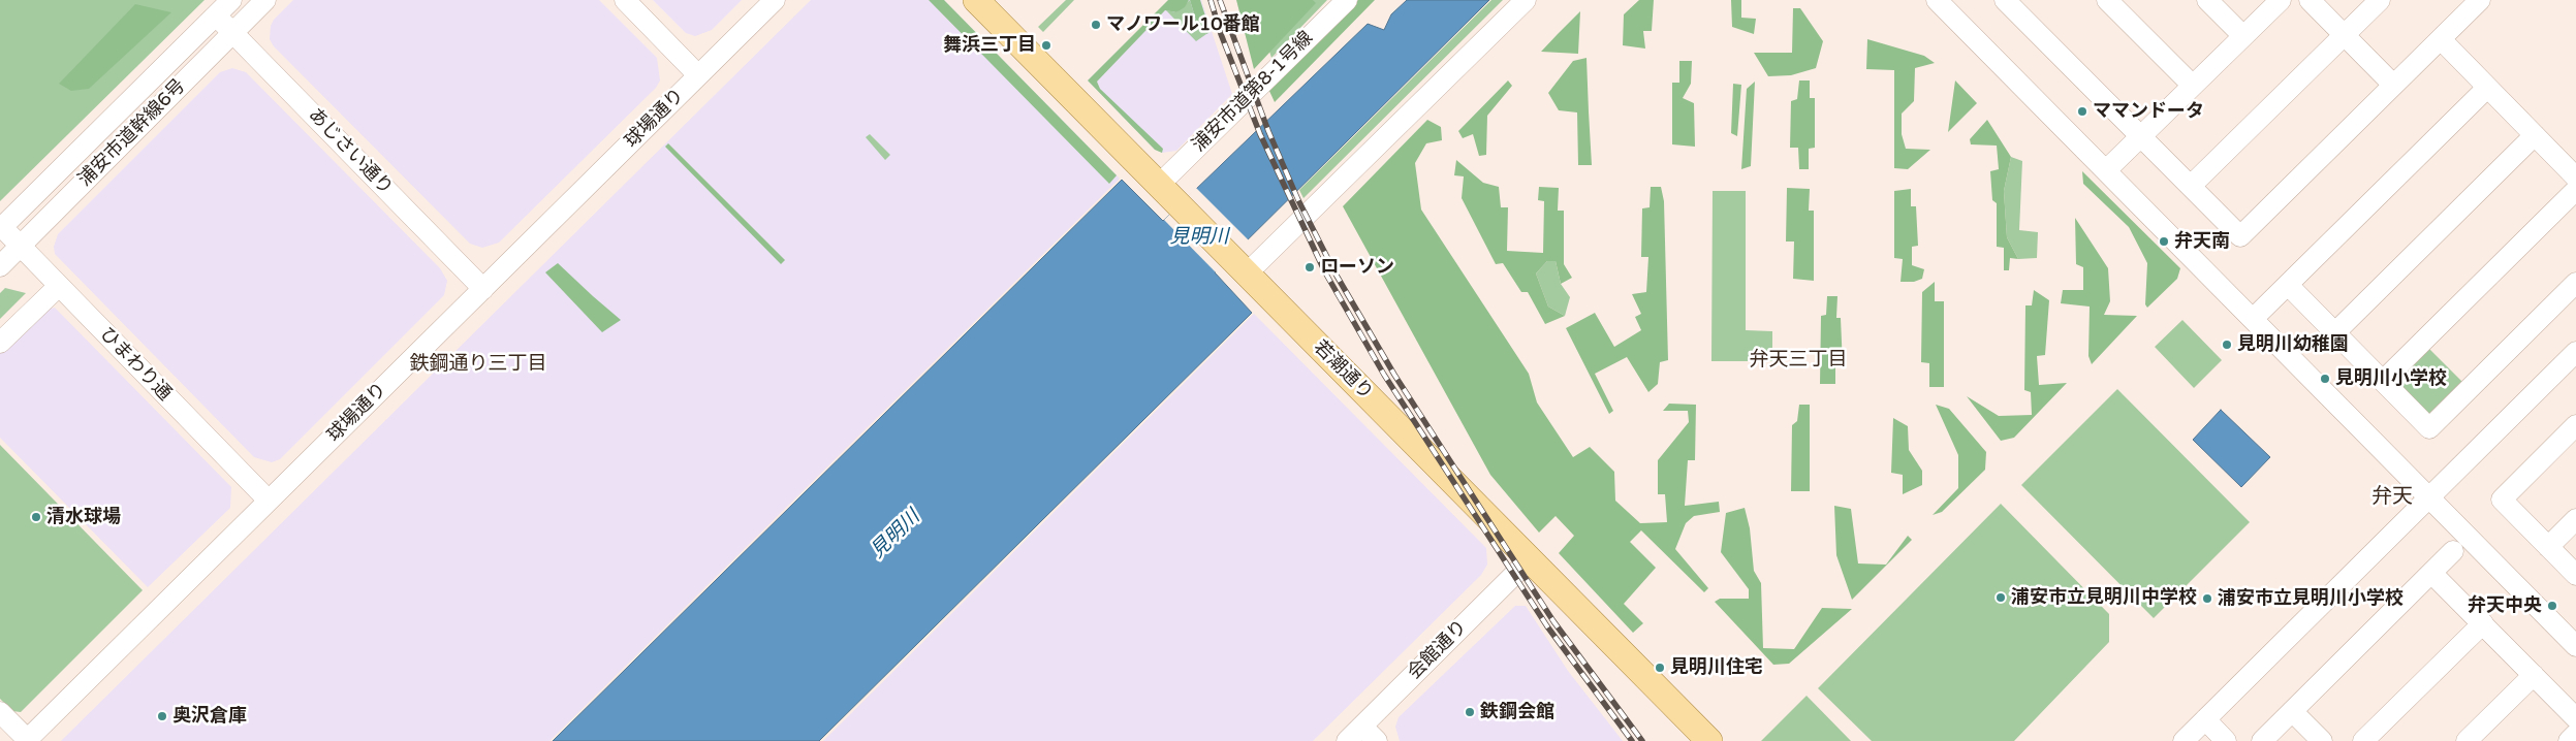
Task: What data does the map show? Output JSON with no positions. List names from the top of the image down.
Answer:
{
  "streets": {
    "main road": ["若潮通り"],
    "street": [
      "浦安市道第8-1号線",
      "球場通り",
      "浦安市道幹線6号",
      "あじさい通り",
      "ひまわり通",
      "会館通り"
    ]
  },
  "crossings": [
    ["浦安市道第8-1号線", "若潮通り"],
    ["球場通り", "あじさい通り"],
    ["球場通り", "ひまわり通"],
    ["浦安市道幹線6号", "あじさい通り"],
    ["浦安市道幹線6号", "ひまわり通"],
    ["若潮通り", "会館通り"]
  ],
  "districts": ["弁天三丁目", "鉄鋼通り三丁目", "弁天"],
  "water": ["見明川"],
  "places": [
    "マノワール10番館",
    "舞浜三丁目",
    "ママンドータ",
    "弁天南",
    "ローソン",
    "見明川幼稚園",
    "見明川小学校",
    "清水球場",
    "浦安市立見明川中学校",
    "浦安市立見明川小学校",
    "弁天中央",
    "見明川住宅",
    "鉄鋼会館",
    "奥沢倉庫"
  ]
}
